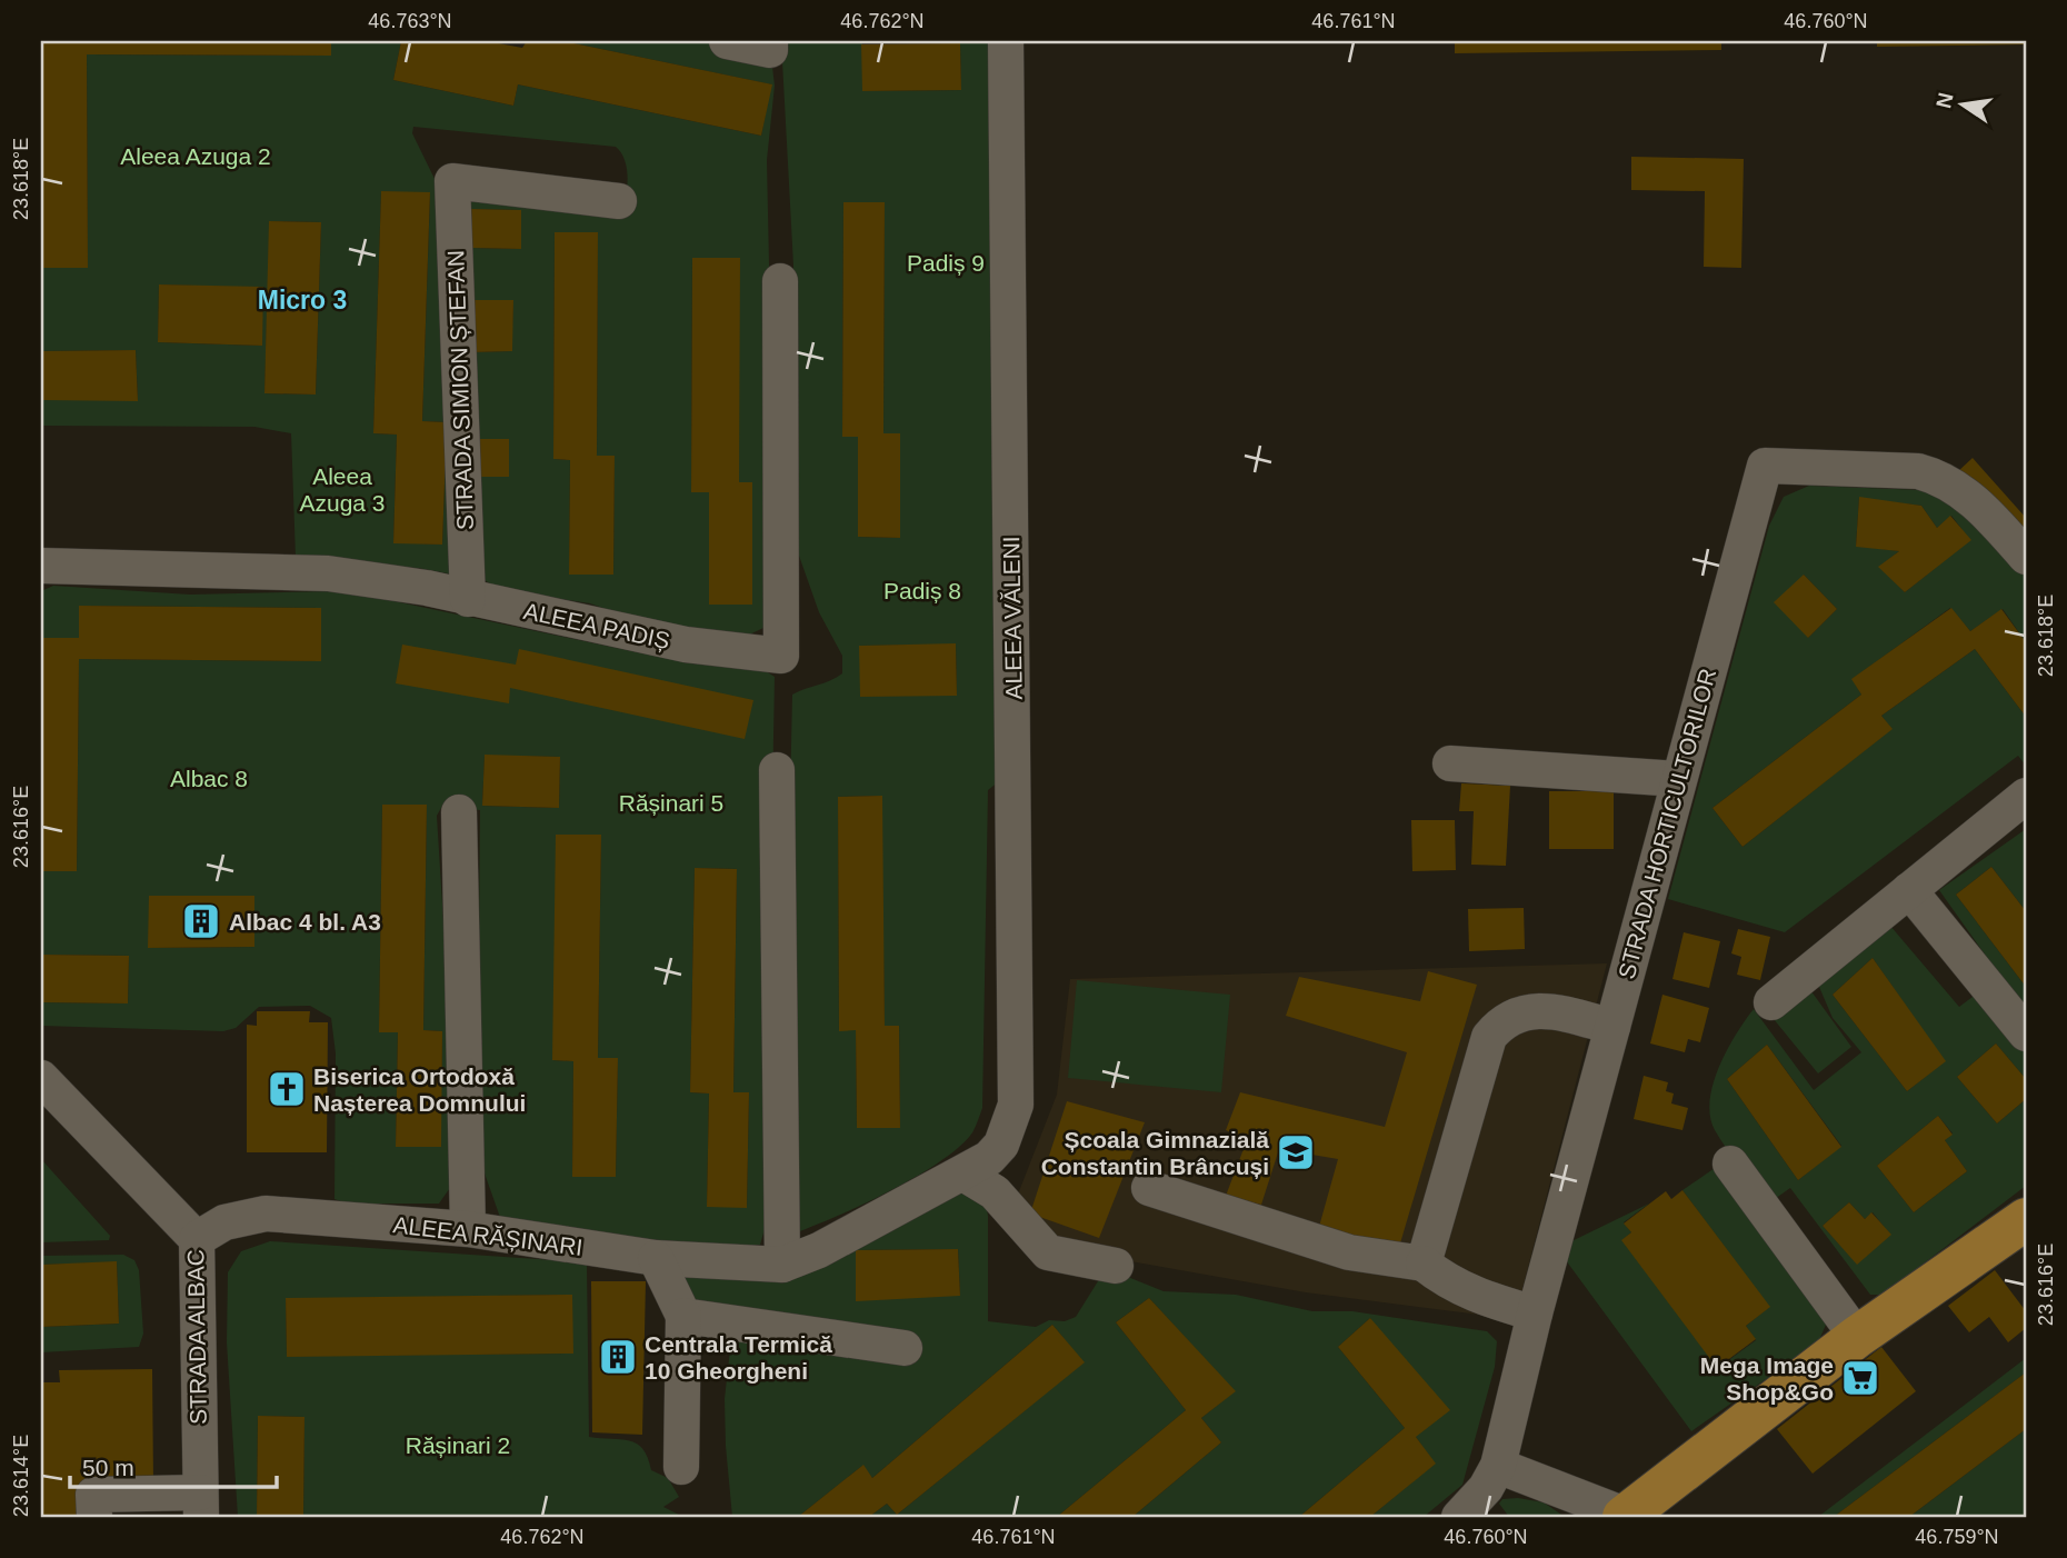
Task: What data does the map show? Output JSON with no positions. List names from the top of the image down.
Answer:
{
  "streets": {
    "street": [
      "STRADA SIMION ȘTEFAN",
      "ALEEA VĂLENI",
      "ALEEA PADIȘ",
      "STRADA HORTICULTORILOR",
      "ALEEA RĂȘINARI",
      "STRADA ALBAC"
    ]
  },
  "crossings": [
    ["STRADA SIMION ȘTEFAN", "ALEEA PADIȘ"],
    ["ALEEA VĂLENI", "ALEEA RĂȘINARI"],
    ["ALEEA RĂȘINARI", "STRADA ALBAC"]
  ],
  "districts": ["Micro 3"],
  "parks": [
    "Aleea Azuga 2",
    "Padiș 9",
    "Aleea Azuga 3",
    "Padiș 8",
    "Albac 8",
    "Rășinari 5",
    "Rășinari 2"
  ],
  "places": {
    "building": ["Albac 4 bl. A3", "Centrala Termică 10 Gheorgheni"],
    "church": ["Biserica Ortodoxă Nașterea Domnului"],
    "school or university": ["Școala Gimnazială Constantin Brâncuși"],
    "supermarket": ["Mega Image Shop&Go"]
  },
  "scale_bar": "50 m",
  "north": "left",
  "coordinates": [
    "46.763°N",
    "46.762°N",
    "46.761°N",
    "46.760°N",
    "23.618°E",
    "23.616°E",
    "23.614°E",
    "46.759°N"
  ]
}
